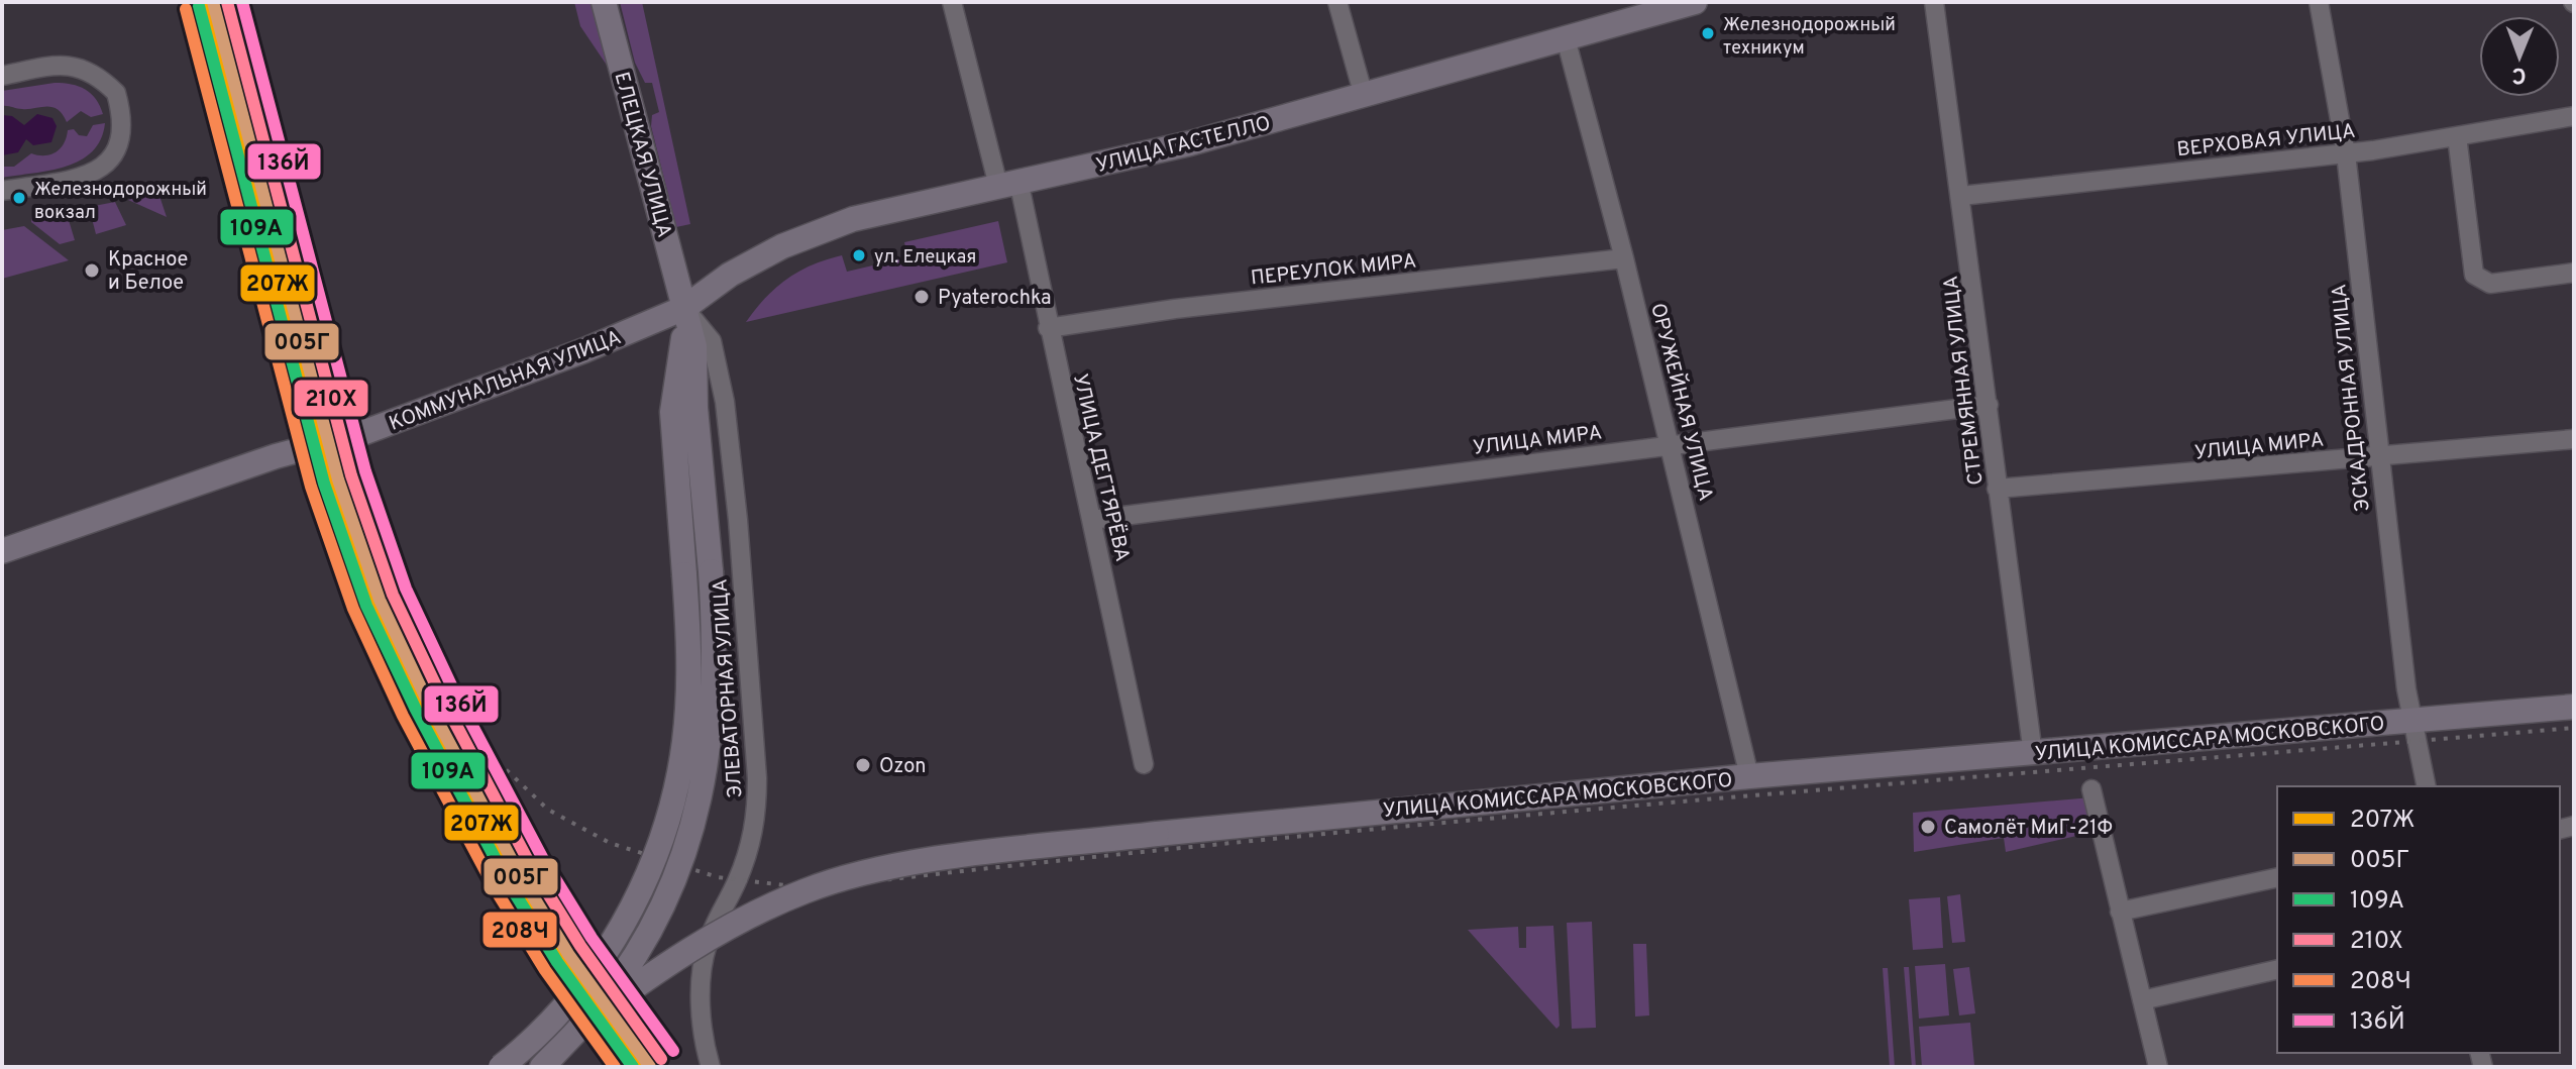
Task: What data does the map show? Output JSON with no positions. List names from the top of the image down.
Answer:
{
  "streets": {
    "main road": [
      "УЛИЦА ГАСТЕЛЛО",
      "ЕЛЕЦКАЯ УЛИЦА",
      "КОММУНАЛЬНАЯ УЛИЦА",
      "УЛИЦА КОМИССАРА МОСКОВСКОГО"
    ],
    "street": [
      "ВЕРХОВАЯ УЛИЦА",
      "ПЕРЕУЛОК МИРА",
      "СТРЕМЯННАЯ УЛИЦА",
      "ЭСКАДРОННАЯ УЛИЦА",
      "ОРУЖЕЙНАЯ УЛИЦА",
      "УЛИЦА МИРА",
      "УЛИЦА ДЕГТЯРЁВА",
      "ЭЛЕВАТОРНАЯ УЛИЦА"
    ]
  },
  "crossings": [
    ["ВЕРХОВАЯ УЛИЦА", "СТРЕМЯННАЯ УЛИЦА"],
    ["ВЕРХОВАЯ УЛИЦА", "ЭСКАДРОННАЯ УЛИЦА"],
    ["УЛИЦА ГАСТЕЛЛО", "ЕЛЕЦКАЯ УЛИЦА"],
    ["УЛИЦА ГАСТЕЛЛО", "КОММУНАЛЬНАЯ УЛИЦА"],
    ["УЛИЦА ГАСТЕЛЛО", "ОРУЖЕЙНАЯ УЛИЦА"],
    ["УЛИЦА ГАСТЕЛЛО", "УЛИЦА ДЕГТЯРЁВА"],
    ["УЛИЦА ГАСТЕЛЛО", "ЭЛЕВАТОРНАЯ УЛИЦА"],
    ["ЕЛЕЦКАЯ УЛИЦА", "КОММУНАЛЬНАЯ УЛИЦА"],
    ["ЕЛЕЦКАЯ УЛИЦА", "ЭЛЕВАТОРНАЯ УЛИЦА"],
    ["ЕЛЕЦКАЯ УЛИЦА", "УЛИЦА КОМИССАРА МОСКОВСКОГО"],
    ["ПЕРЕУЛОК МИРА", "ОРУЖЕЙНАЯ УЛИЦА"],
    ["ПЕРЕУЛОК МИРА", "УЛИЦА ДЕГТЯРЁВА"],
    ["КОММУНАЛЬНАЯ УЛИЦА", "ЭЛЕВАТОРНАЯ УЛИЦА"],
    ["СТРЕМЯННАЯ УЛИЦА", "УЛИЦА МИРА"],
    ["СТРЕМЯННАЯ УЛИЦА", "УЛИЦА КОМИССАРА МОСКОВСКОГО"],
    ["ЭСКАДРОННАЯ УЛИЦА", "УЛИЦА МИРА"],
    ["ЭСКАДРОННАЯ УЛИЦА", "УЛИЦА КОМИССАРА МОСКОВСКОГО"],
    ["ОРУЖЕЙНАЯ УЛИЦА", "УЛИЦА МИРА"],
    ["ОРУЖЕЙНАЯ УЛИЦА", "УЛИЦА КОМИССАРА МОСКОВСКОГО"],
    ["УЛИЦА МИРА", "УЛИЦА ДЕГТЯРЁВА"]
  ],
  "places": [
    "Железнодорожный техникум",
    "Железнодорожный вокзал",
    "ул. Елецкая",
    "Красное и Белое",
    "Pyaterochka",
    "Ozon",
    "Самолёт МиГ-21Ф"
  ],
  "lines": [
    "transit line 207Ж",
    "transit line 005Г",
    "transit line 210Х",
    "transit line 136Й",
    "transit line 109А",
    "transit line 208Ч"
  ],
  "legend": [
    "207Ж",
    "005Г",
    "109А",
    "210Х",
    "208Ч",
    "136Й"
  ],
  "north": "bottom"
}
